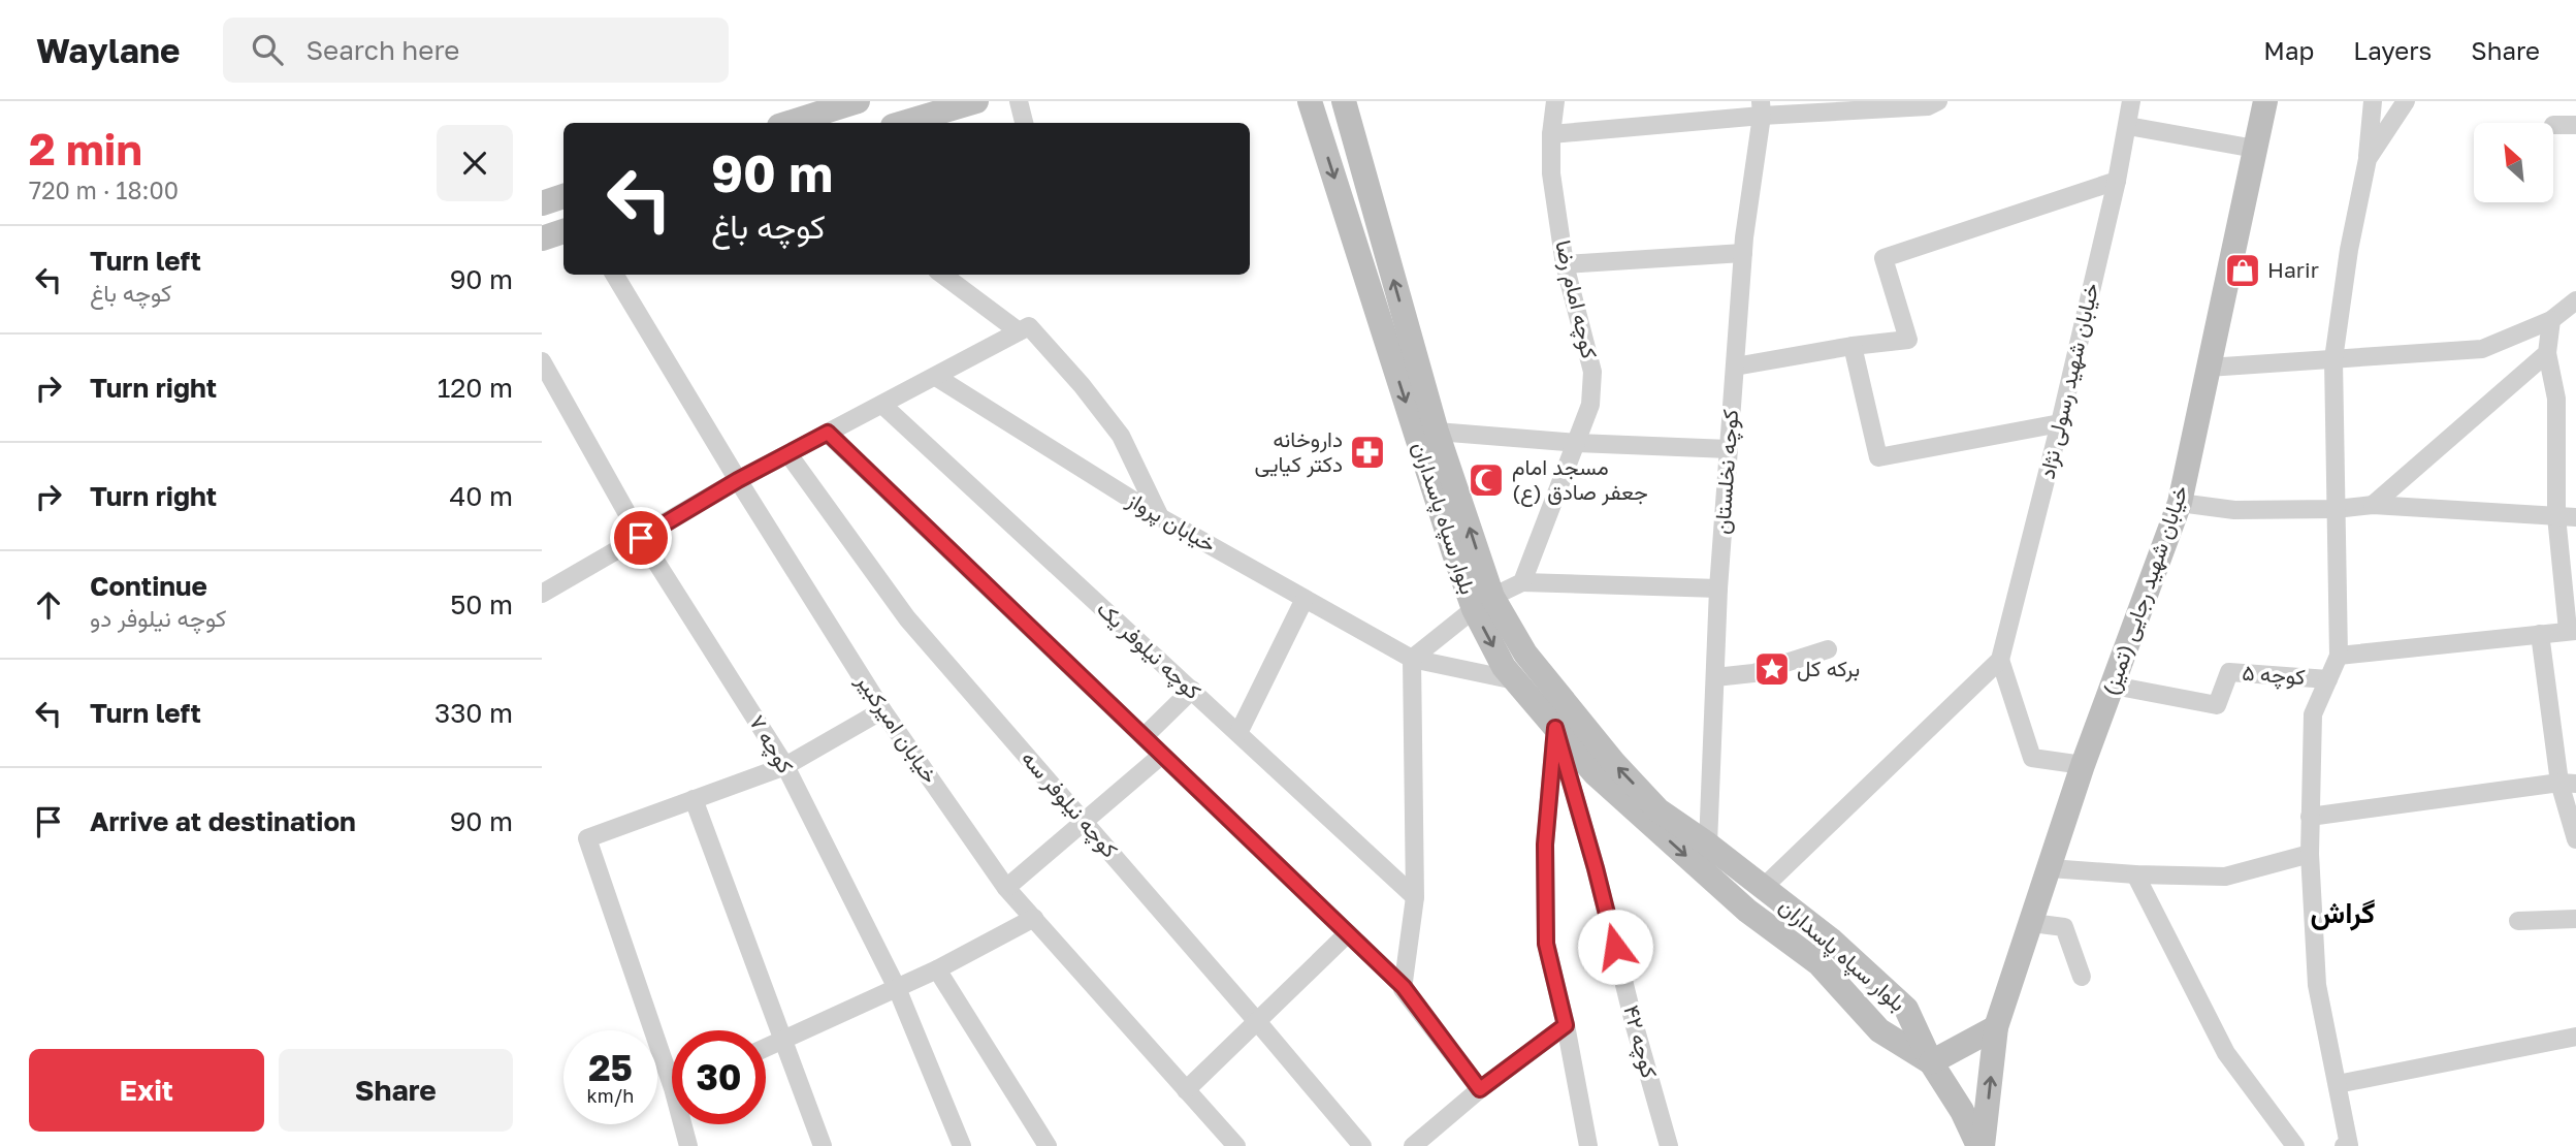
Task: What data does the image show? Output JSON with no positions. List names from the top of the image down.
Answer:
{
  "streets": {
    "main road": ["بلوار سپاه پاسداران", "خیابان شهید رجایی (تمیز)"],
    "street": [
      "کوچه امام رضا",
      "خیابان شهید رسولی نژاد",
      "کوچه نخلستان",
      "خیابان پرواز",
      "کوچه نیلوفر یک",
      "کوچه ۵",
      "خیابان امیرکبیر",
      "کوچه ۷",
      "کوچه نیلوفر سه",
      "کوچه ۴۲"
    ]
  },
  "crossings": [
    ["کوچه نخلستان", "بلوار سپاه پاسداران"],
    ["بلوار سپاه پاسداران", "خیابان پرواز"],
    ["بلوار سپاه پاسداران", "کوچه ۴۲"],
    ["خیابان شهید رجایی (تمیز)", "کوچه ۵"]
  ],
  "districts": ["گراش"],
  "places": {
    "shop": ["Harir"],
    "pharmacy": ["داروخانه دکتر کیایی"],
    "mosque": ["مسجد امام جعفر صادق (ع)"],
    "place": ["برکه کل"]
  },
  "north": "top left",
  "page": {
    "header": "Waylane",
    "search": "Search here",
    "nav": ["Map", "Layers", "Share"],
    "heading": ["2 min", "720 m · 18:00"],
    "turn": ["90 m", "کوچه باغ"],
    "list": [
      {
        "name": "Turn left",
        "note": "کوچه باغ",
        "value": "90 m"
      },
      {
        "name": "Turn right",
        "value": "120 m"
      },
      {
        "name": "Turn right",
        "value": "40 m"
      },
      {
        "name": "Continue",
        "note": "کوچه نیلوفر دو",
        "value": "50 m"
      },
      {
        "name": "Turn left",
        "value": "330 m"
      },
      {
        "name": "Arrive at destination",
        "value": "90 m"
      }
    ],
    "speed": "25 km/h",
    "limit": "30",
    "buttons": ["Exit", "Share"]
  }
}
